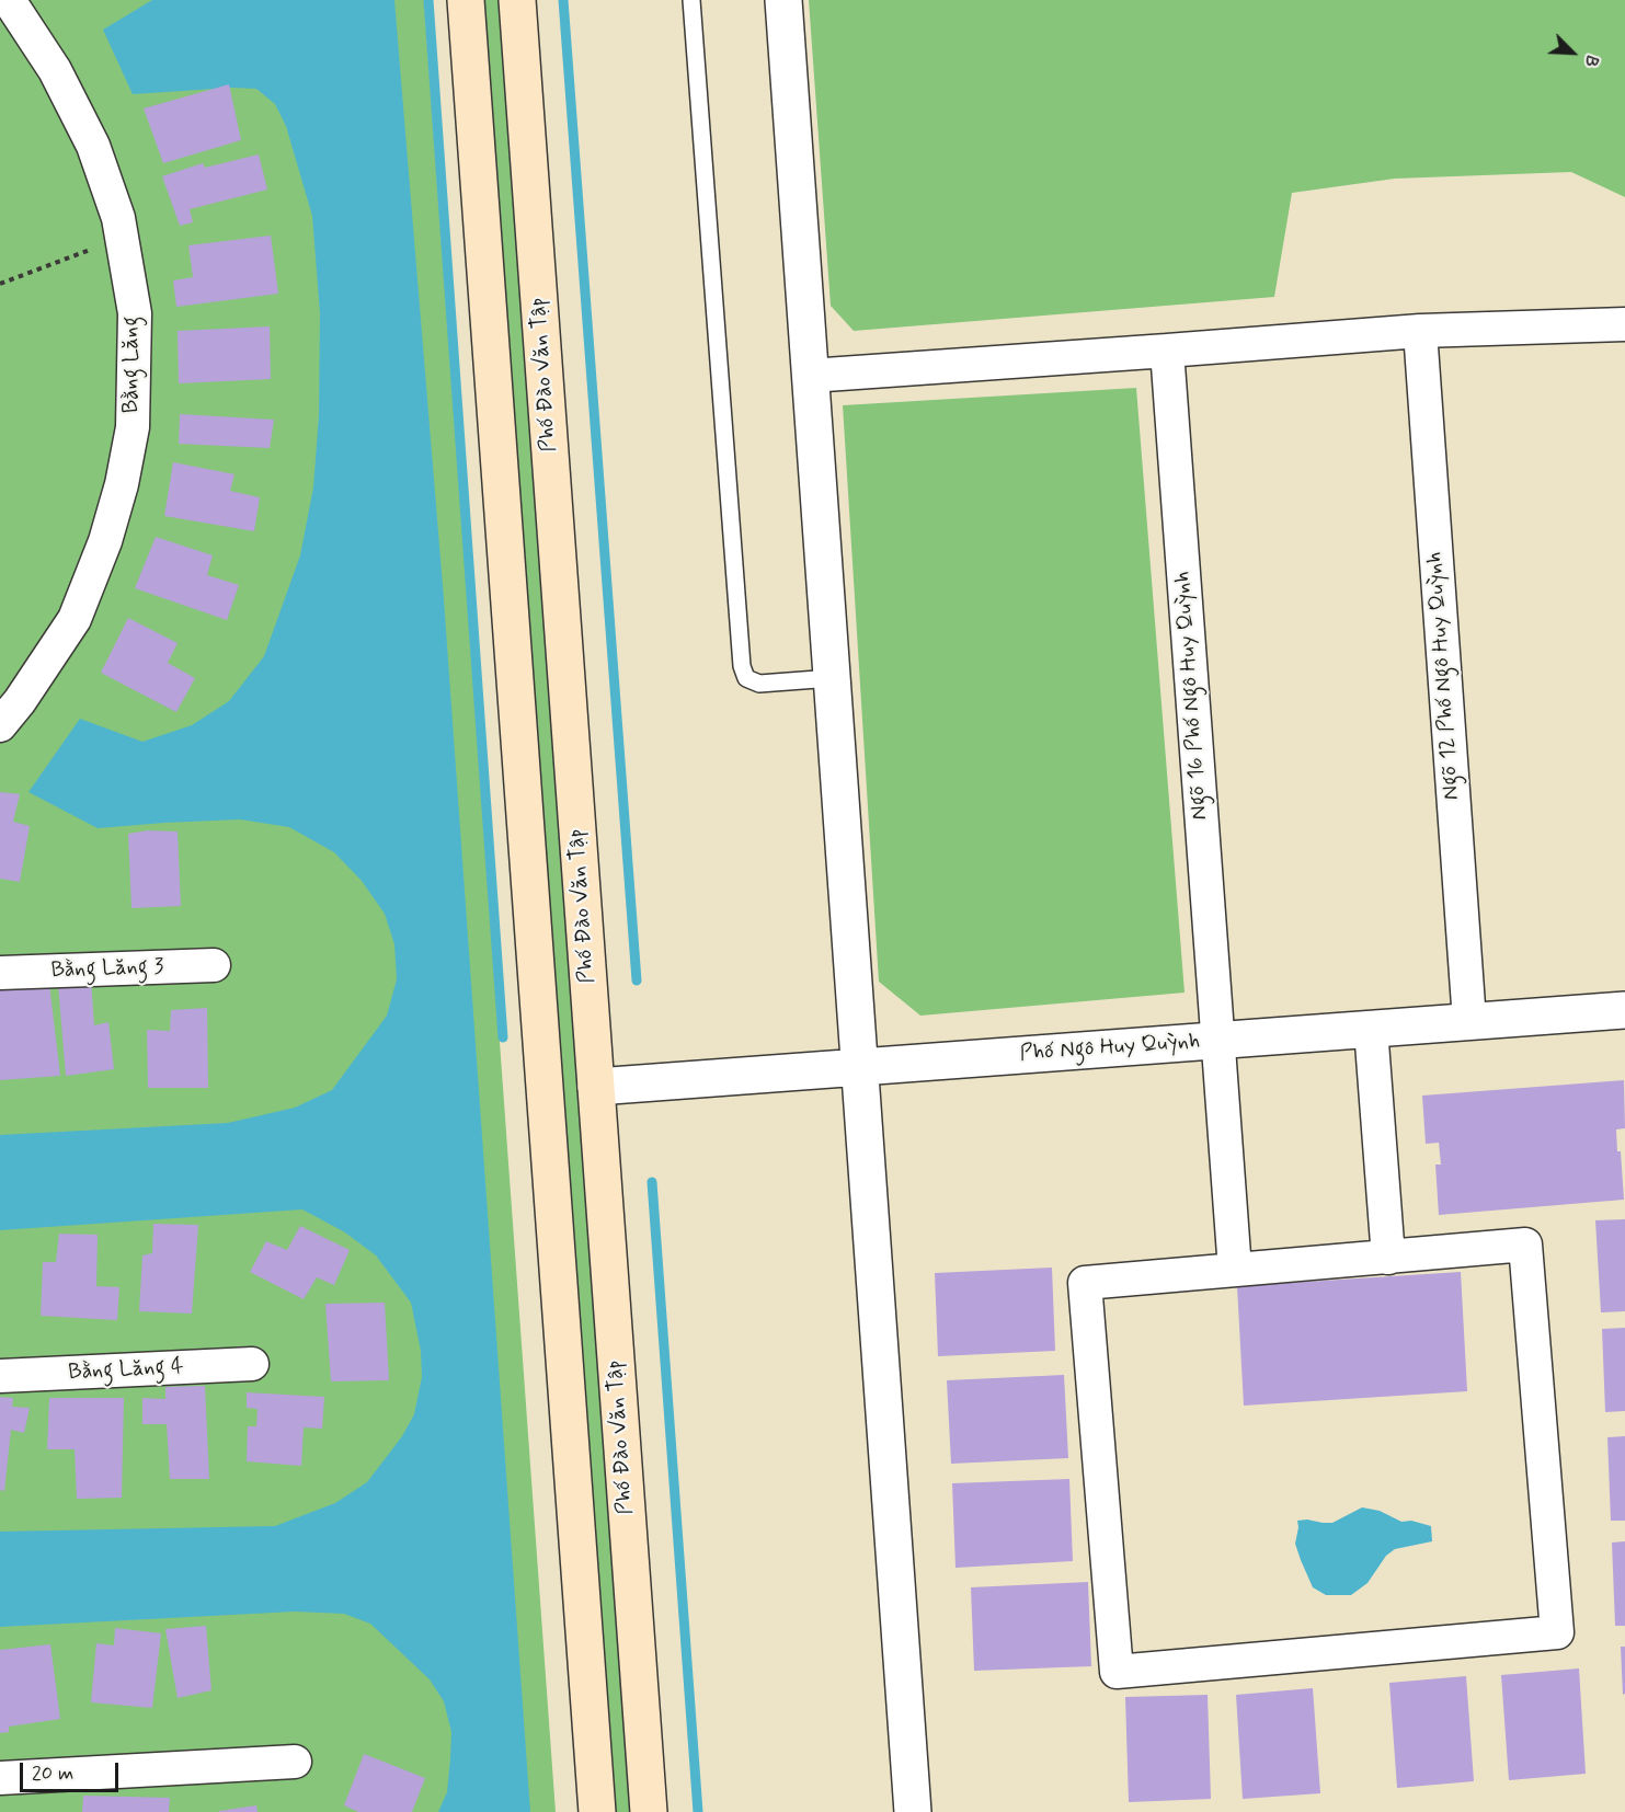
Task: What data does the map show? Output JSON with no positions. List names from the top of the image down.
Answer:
{
  "streets": {
    "main road": ["Phố Đào Văn Tập"],
    "street": [
      "Bằng Lăng",
      "Ngõ 12 Phố Ngô Huy Quỳnh",
      "Ngõ 16 Phố Ngô Huy Quỳnh",
      "Bằng Lăng 3",
      "Phố Ngô Huy Quỳnh",
      "Bằng Lăng 4"
    ]
  },
  "crossings": [
    ["Phố Đào Văn Tập", "Phố Ngô Huy Quỳnh"],
    ["Ngõ 12 Phố Ngô Huy Quỳnh", "Phố Ngô Huy Quỳnh"],
    ["Ngõ 16 Phố Ngô Huy Quỳnh", "Phố Ngô Huy Quỳnh"]
  ],
  "scale_bar": "20 m",
  "north": "bottom right"
}
